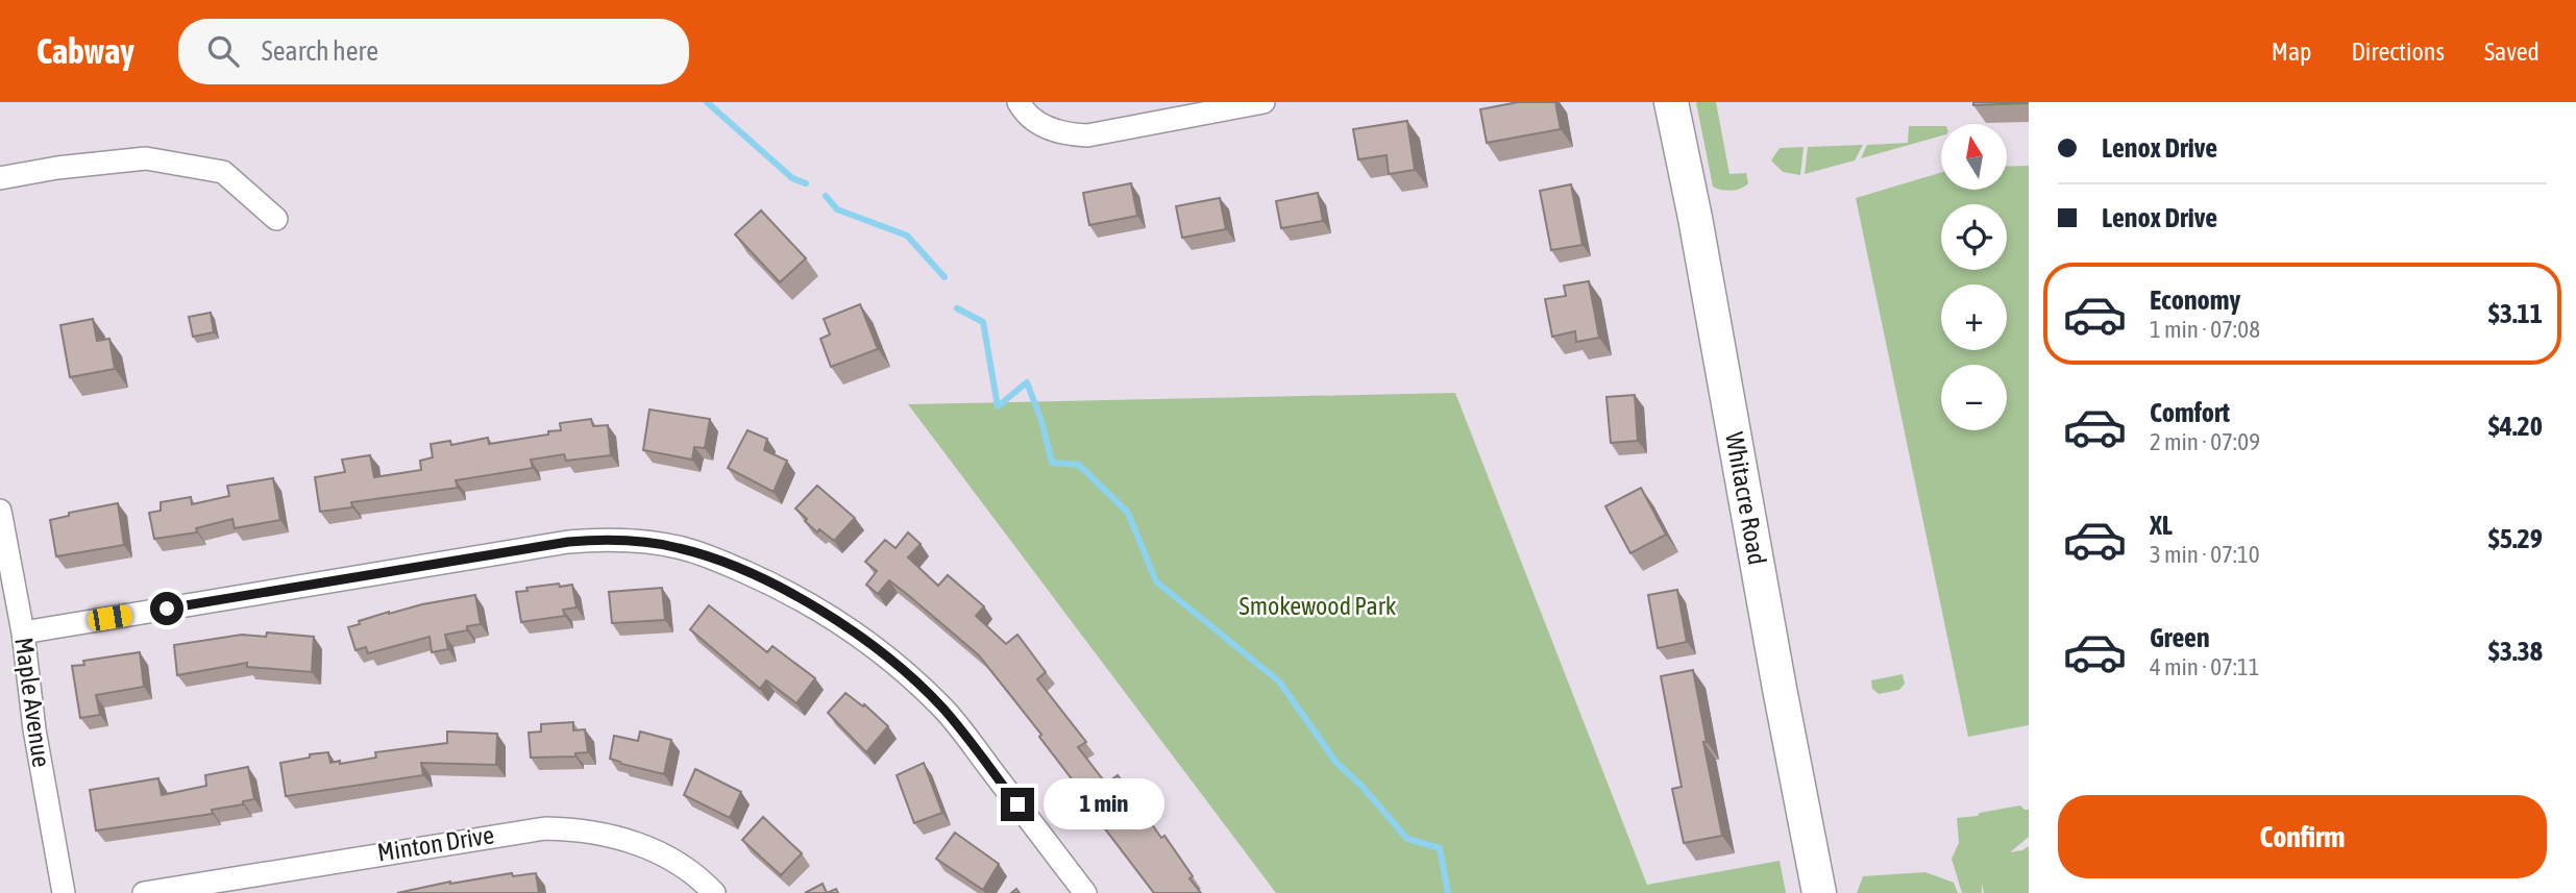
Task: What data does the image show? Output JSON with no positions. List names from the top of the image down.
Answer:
{
  "streets": {
    "street": ["Whitacre Road", "Maple Avenue", "Minton Drive"]
  },
  "parks": ["Smokewood Park"],
  "north": "top",
  "page": {
    "header": "Cabway",
    "search": "Search here",
    "nav": ["Map", "Directions", "Saved"],
    "banner": ["Lenox Drive", "Lenox Drive"],
    "map_buttons": ["+", "−"],
    "list": [
      {
        "name": "Economy",
        "note": "1 min · 07:08",
        "value": "$3.11"
      },
      {
        "name": "Comfort",
        "note": "2 min · 07:09",
        "value": "$4.20"
      },
      {
        "name": "XL",
        "note": "3 min · 07:10",
        "value": "$5.29"
      },
      {
        "name": "Green",
        "note": "4 min · 07:11",
        "value": "$3.38"
      }
    ],
    "bubble": "1 min",
    "buttons": "Confirm"
  }
}
